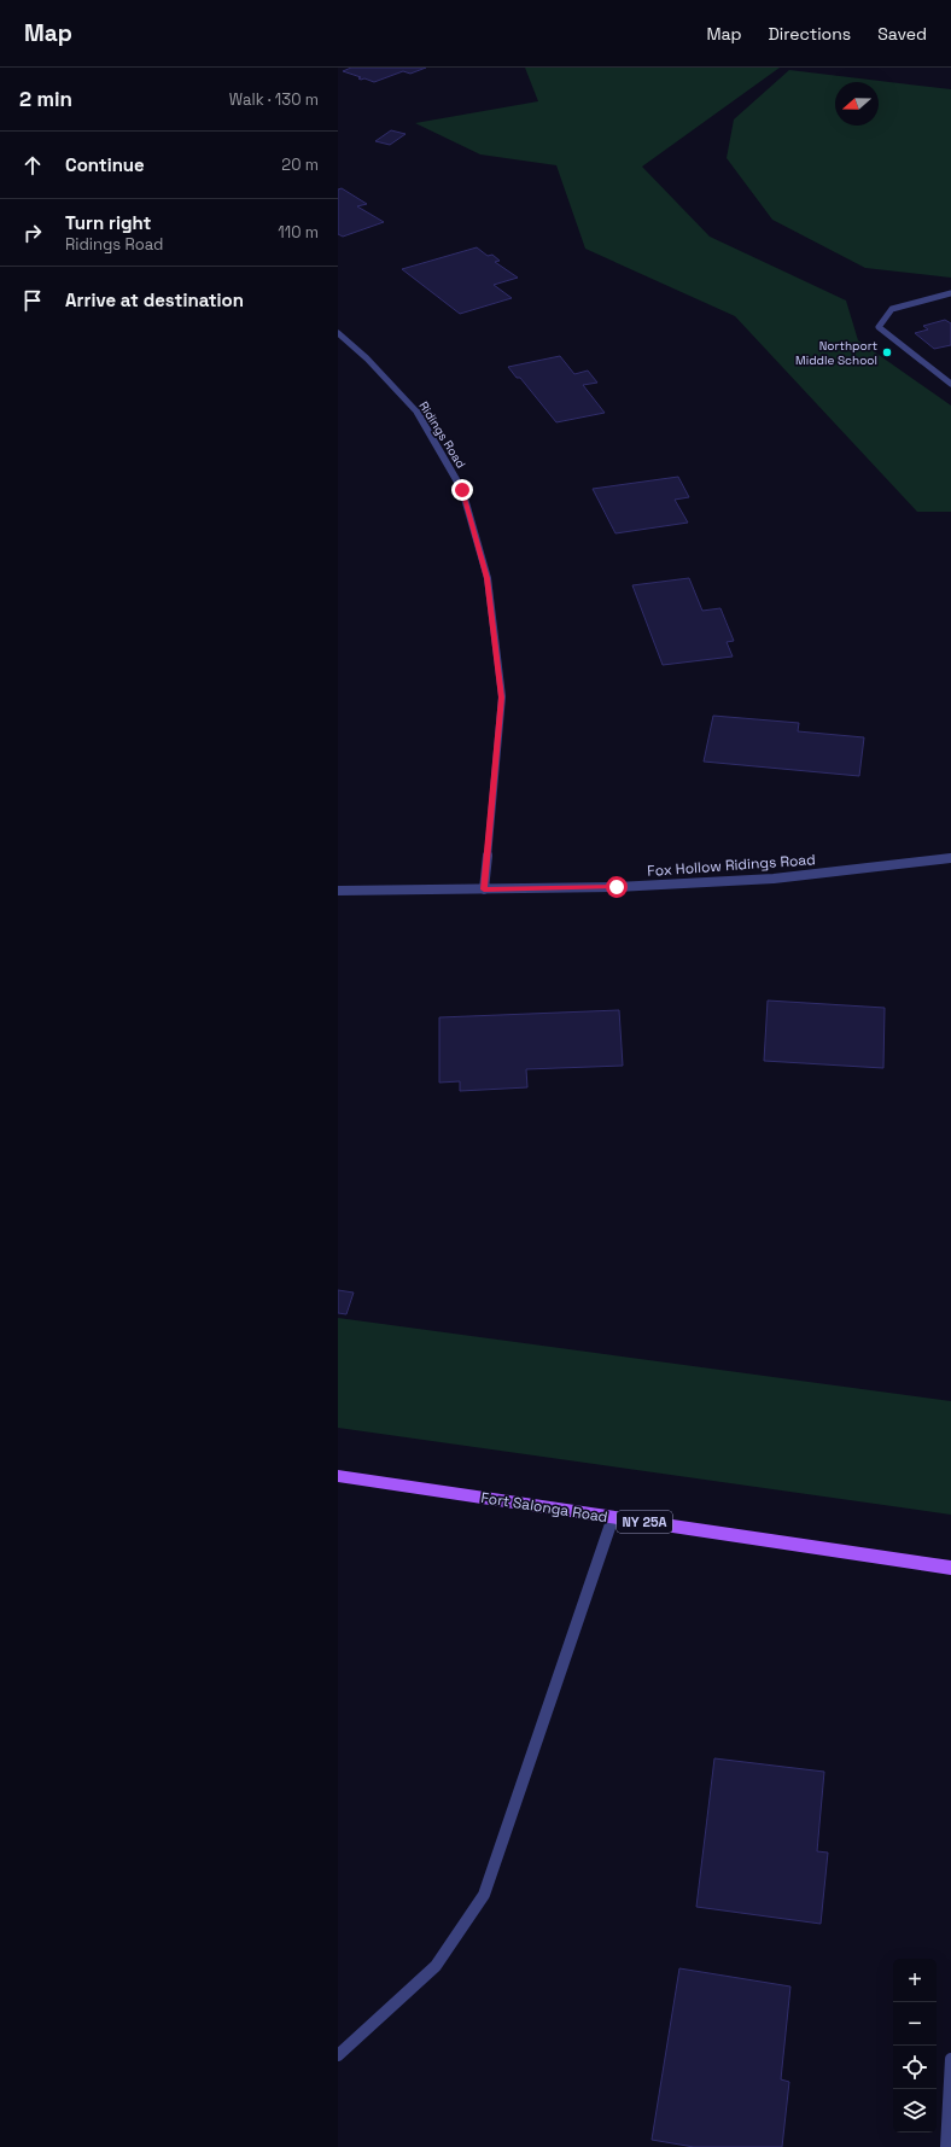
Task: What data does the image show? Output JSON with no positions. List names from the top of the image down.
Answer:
{
  "streets": {
    "main road": ["Fort Salonga Road", "NY 25A"],
    "street": ["Ridings Road", "Fox Hollow Ridings Road"]
  },
  "crossings": [
    ["Ridings Road", "Fox Hollow Ridings Road"]
  ],
  "places": ["Northport Middle School"],
  "north": "left",
  "page": {
    "header": "Map",
    "nav": ["Map", "Directions", "Saved"],
    "heading": ["2 min", "Walk · 130 m"],
    "list": [
      ["Continue", "20 m"],
      ["Turn right", "Ridings Road", "110 m"],
      "Arrive at destination"
    ],
    "map_buttons": ["+", "−"]
  }
}
